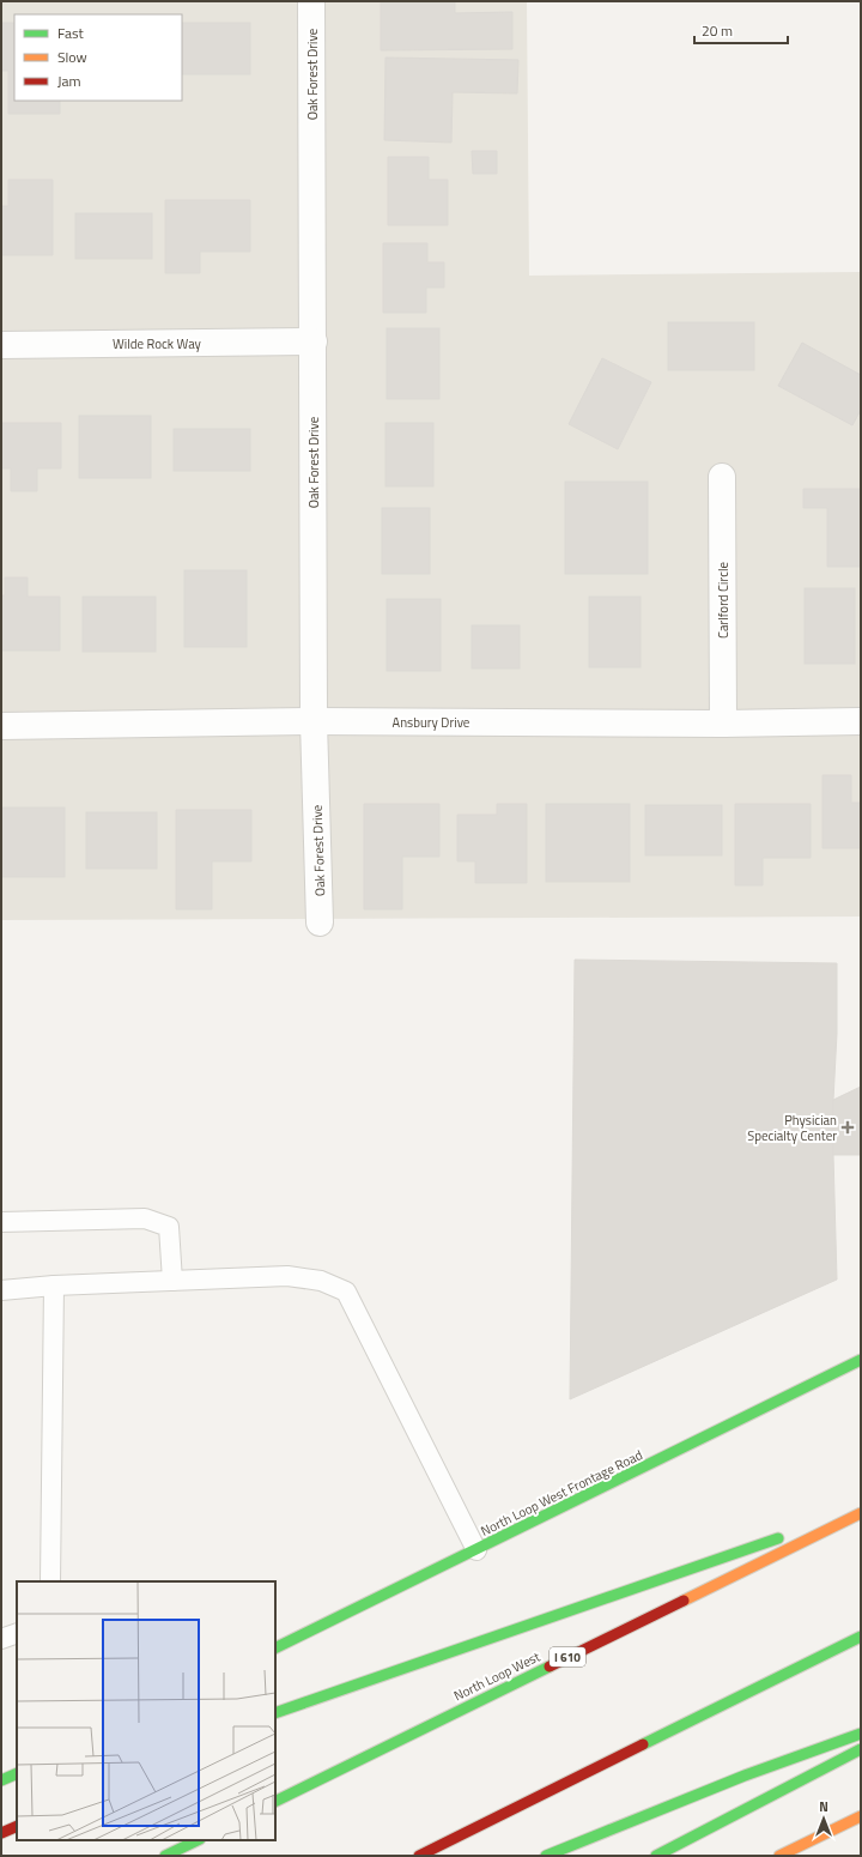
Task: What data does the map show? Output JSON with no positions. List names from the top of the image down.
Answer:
{
  "streets": {
    "main road": ["North Loop West Frontage Road", "I 610", "North Loop West"],
    "street": [
      "Oak Forest Drive",
      "Wilde Rock Way",
      "Carlford Circle",
      "Ansbury Drive"
    ]
  },
  "crossings": [
    ["Oak Forest Drive", "Wilde Rock Way"],
    ["Oak Forest Drive", "Ansbury Drive"],
    ["Carlford Circle", "Ansbury Drive"]
  ],
  "places": {
    "health": ["Physician Specialty Center"]
  },
  "legend": ["Fast", "Slow", "Jam"],
  "scale_bar": "20 m",
  "north": "top"
}
